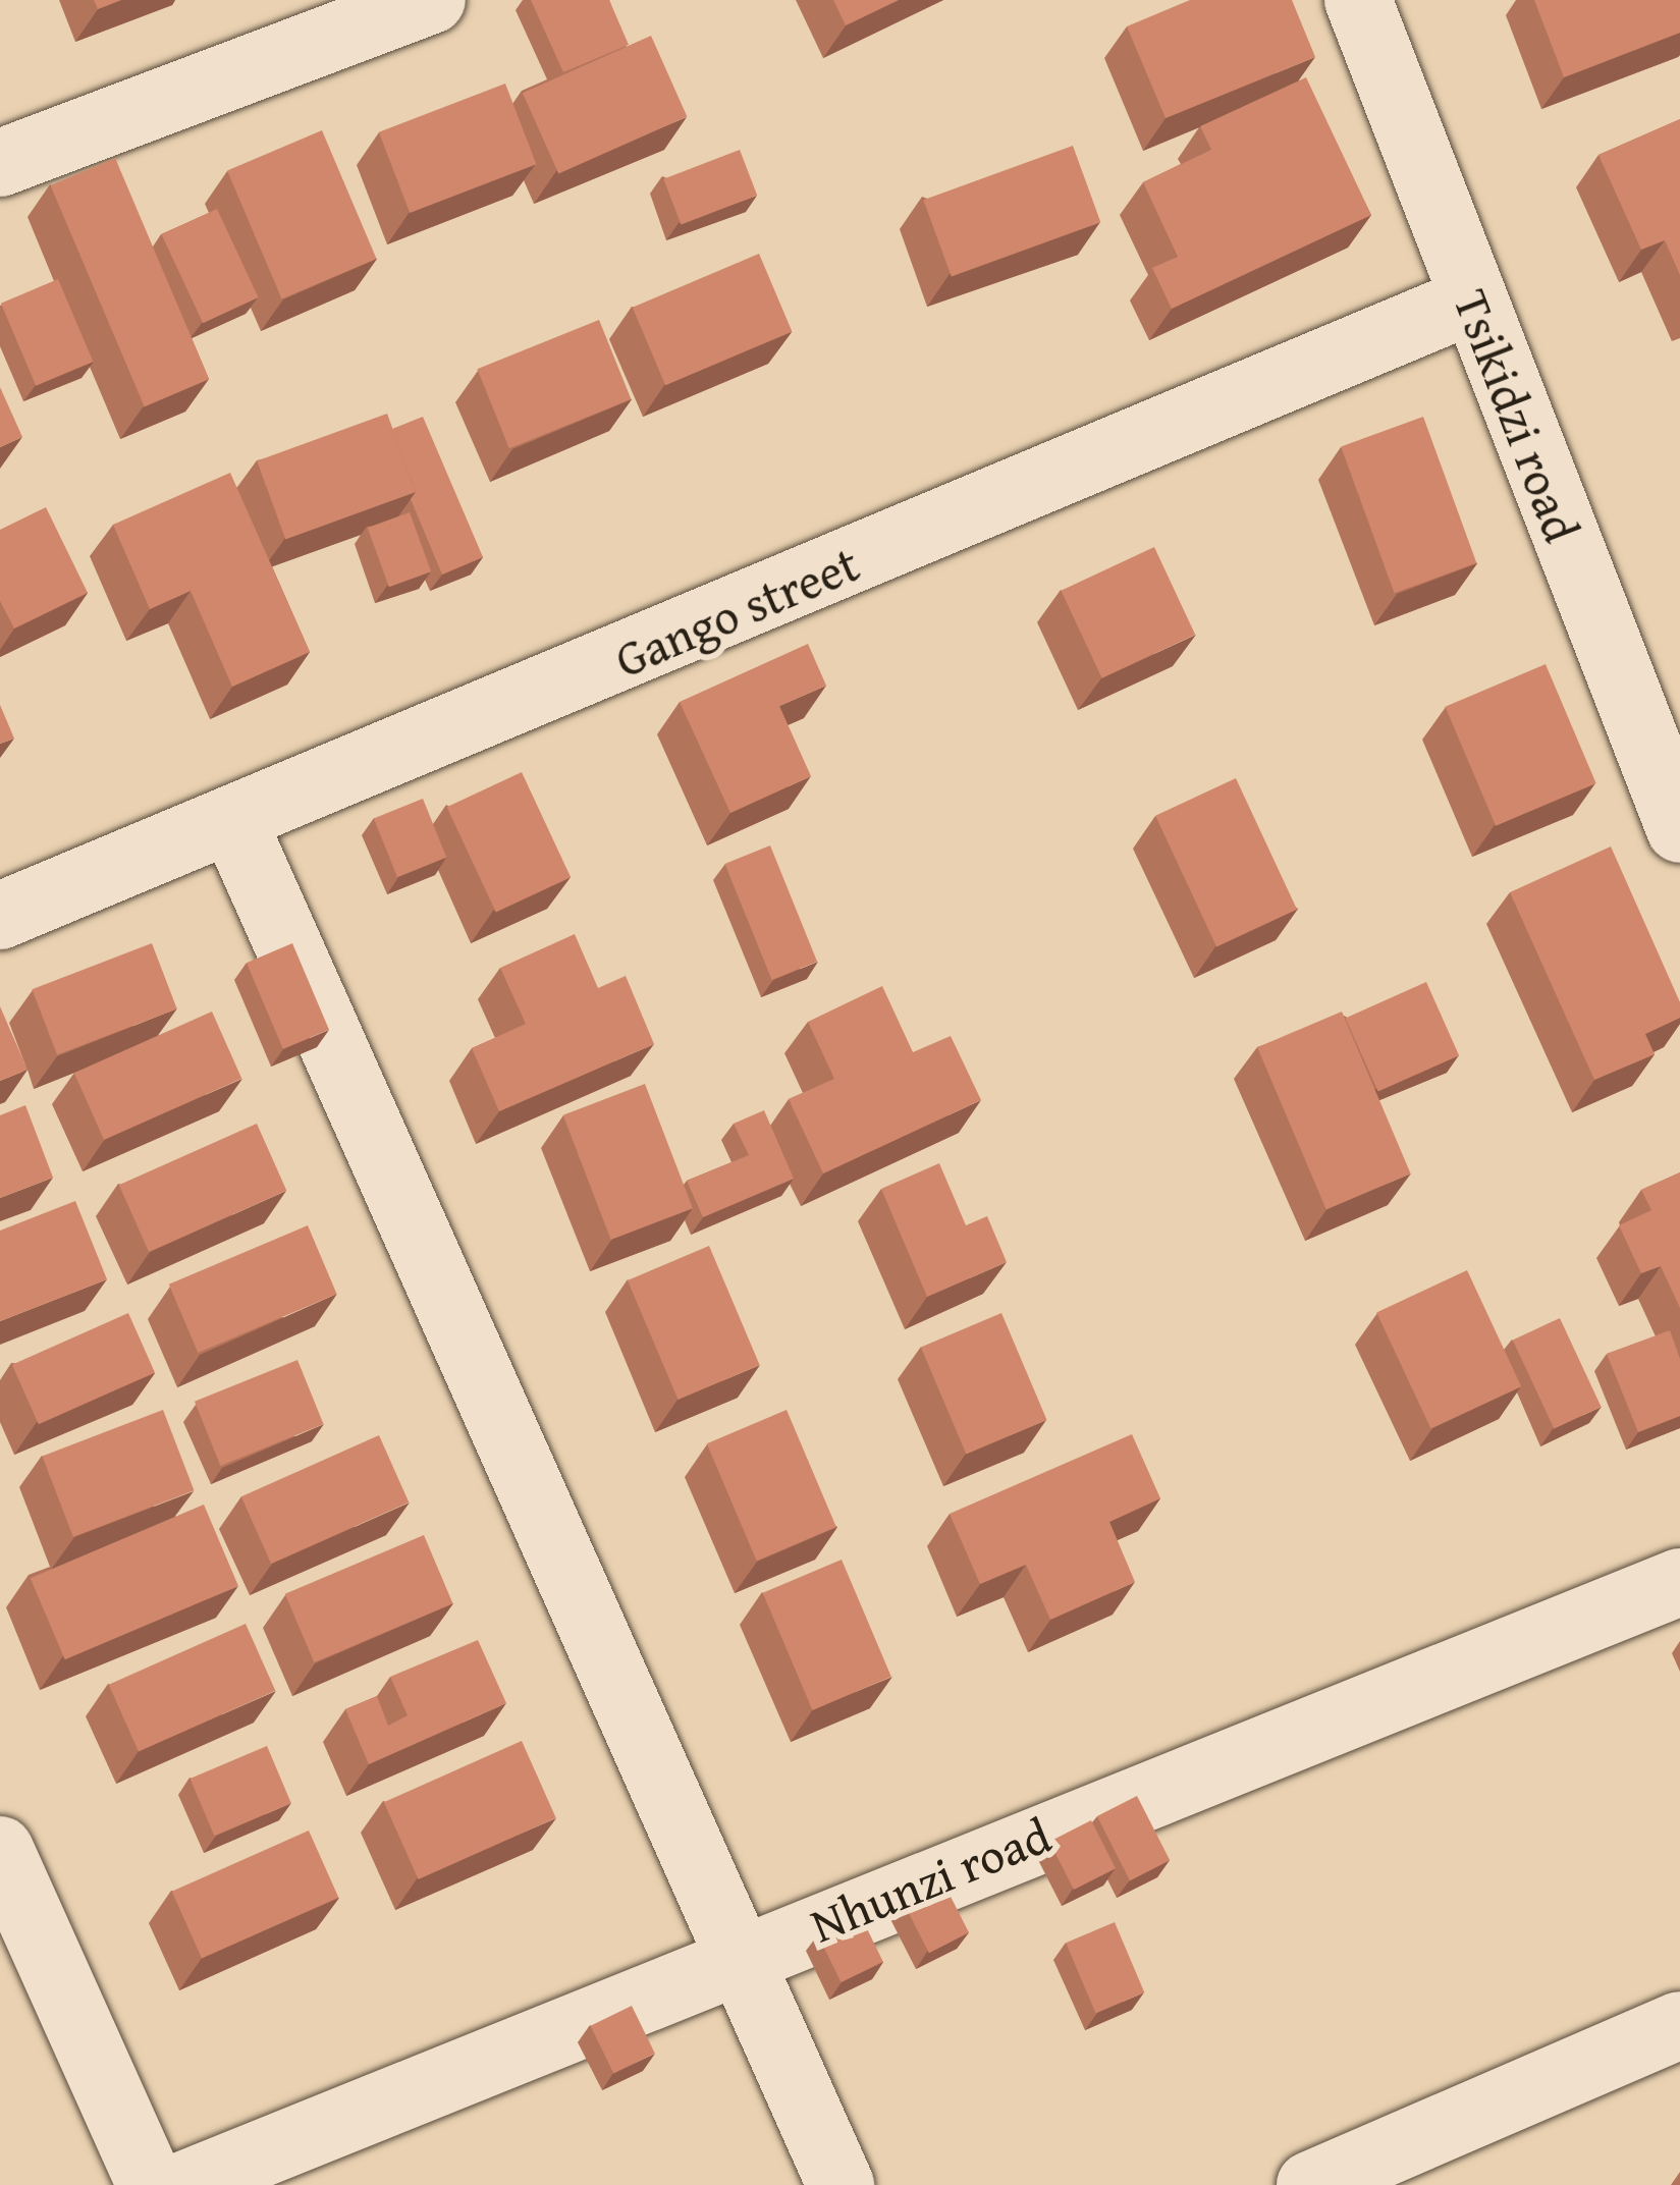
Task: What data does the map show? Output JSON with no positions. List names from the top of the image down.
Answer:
{
  "streets": {
    "street": ["Tsikidzi road", "Gango street", "Nhunzi road"]
  },
  "crossings": [
    ["Tsikidzi road", "Gango street"]
  ]
}
